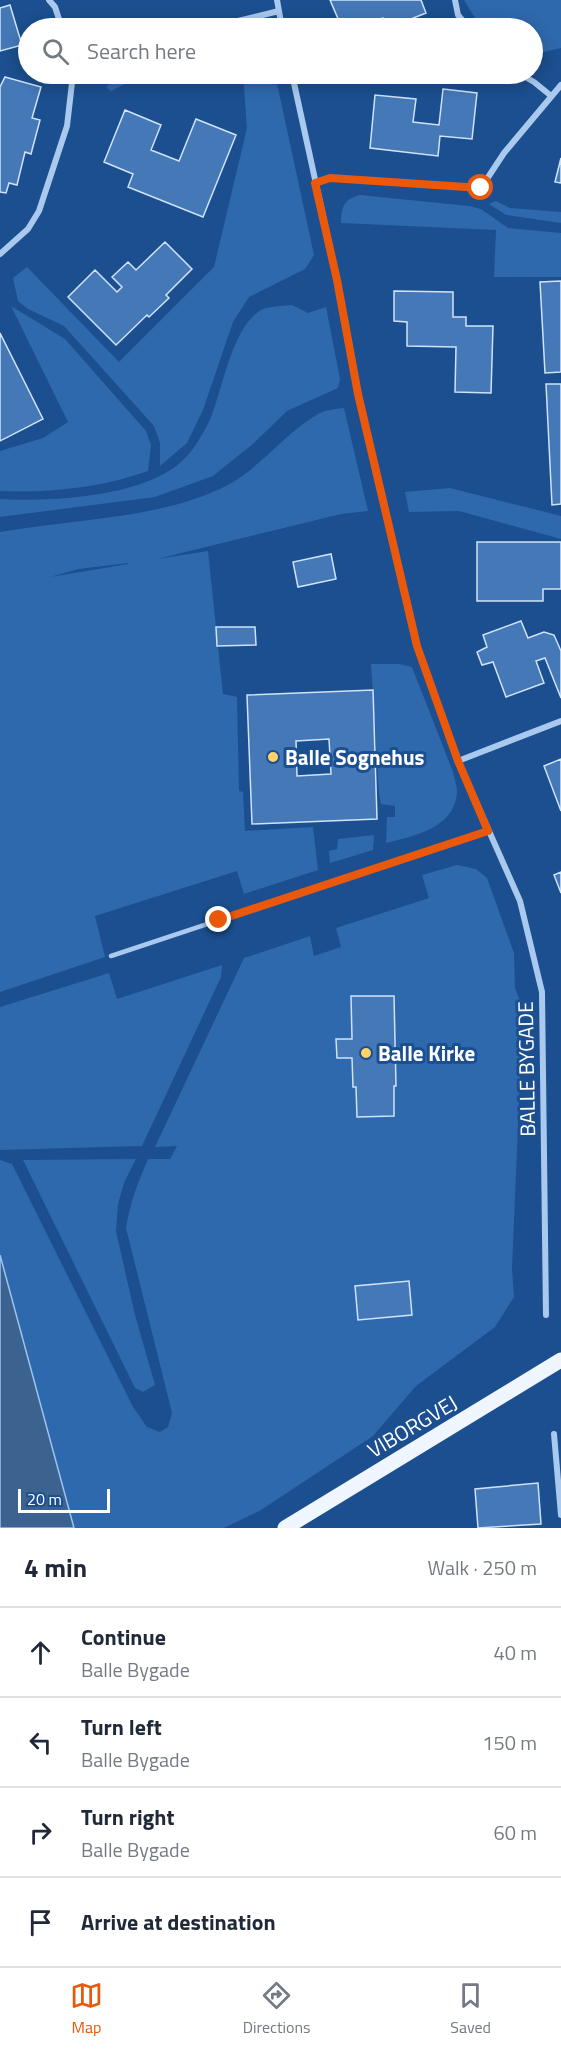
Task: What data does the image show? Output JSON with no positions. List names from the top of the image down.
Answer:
{
  "streets": {
    "main road": ["VIBORGVEJ"],
    "street": ["BALLE BYGADE"]
  },
  "places": ["Balle Sognehus", "Balle Kirke"],
  "scale_bar": "20 m",
  "page": {
    "search": "Search here",
    "scale": "20 m",
    "heading": ["4 min", "Walk · 250 m"],
    "list": [
      ["Continue", "Balle Bygade", "40 m"],
      ["Turn left", "Balle Bygade", "150 m"],
      ["Turn right", "Balle Bygade", "60 m"],
      "Arrive at destination"
    ],
    "nav": ["Map", "Directions", "Saved"]
  }
}
